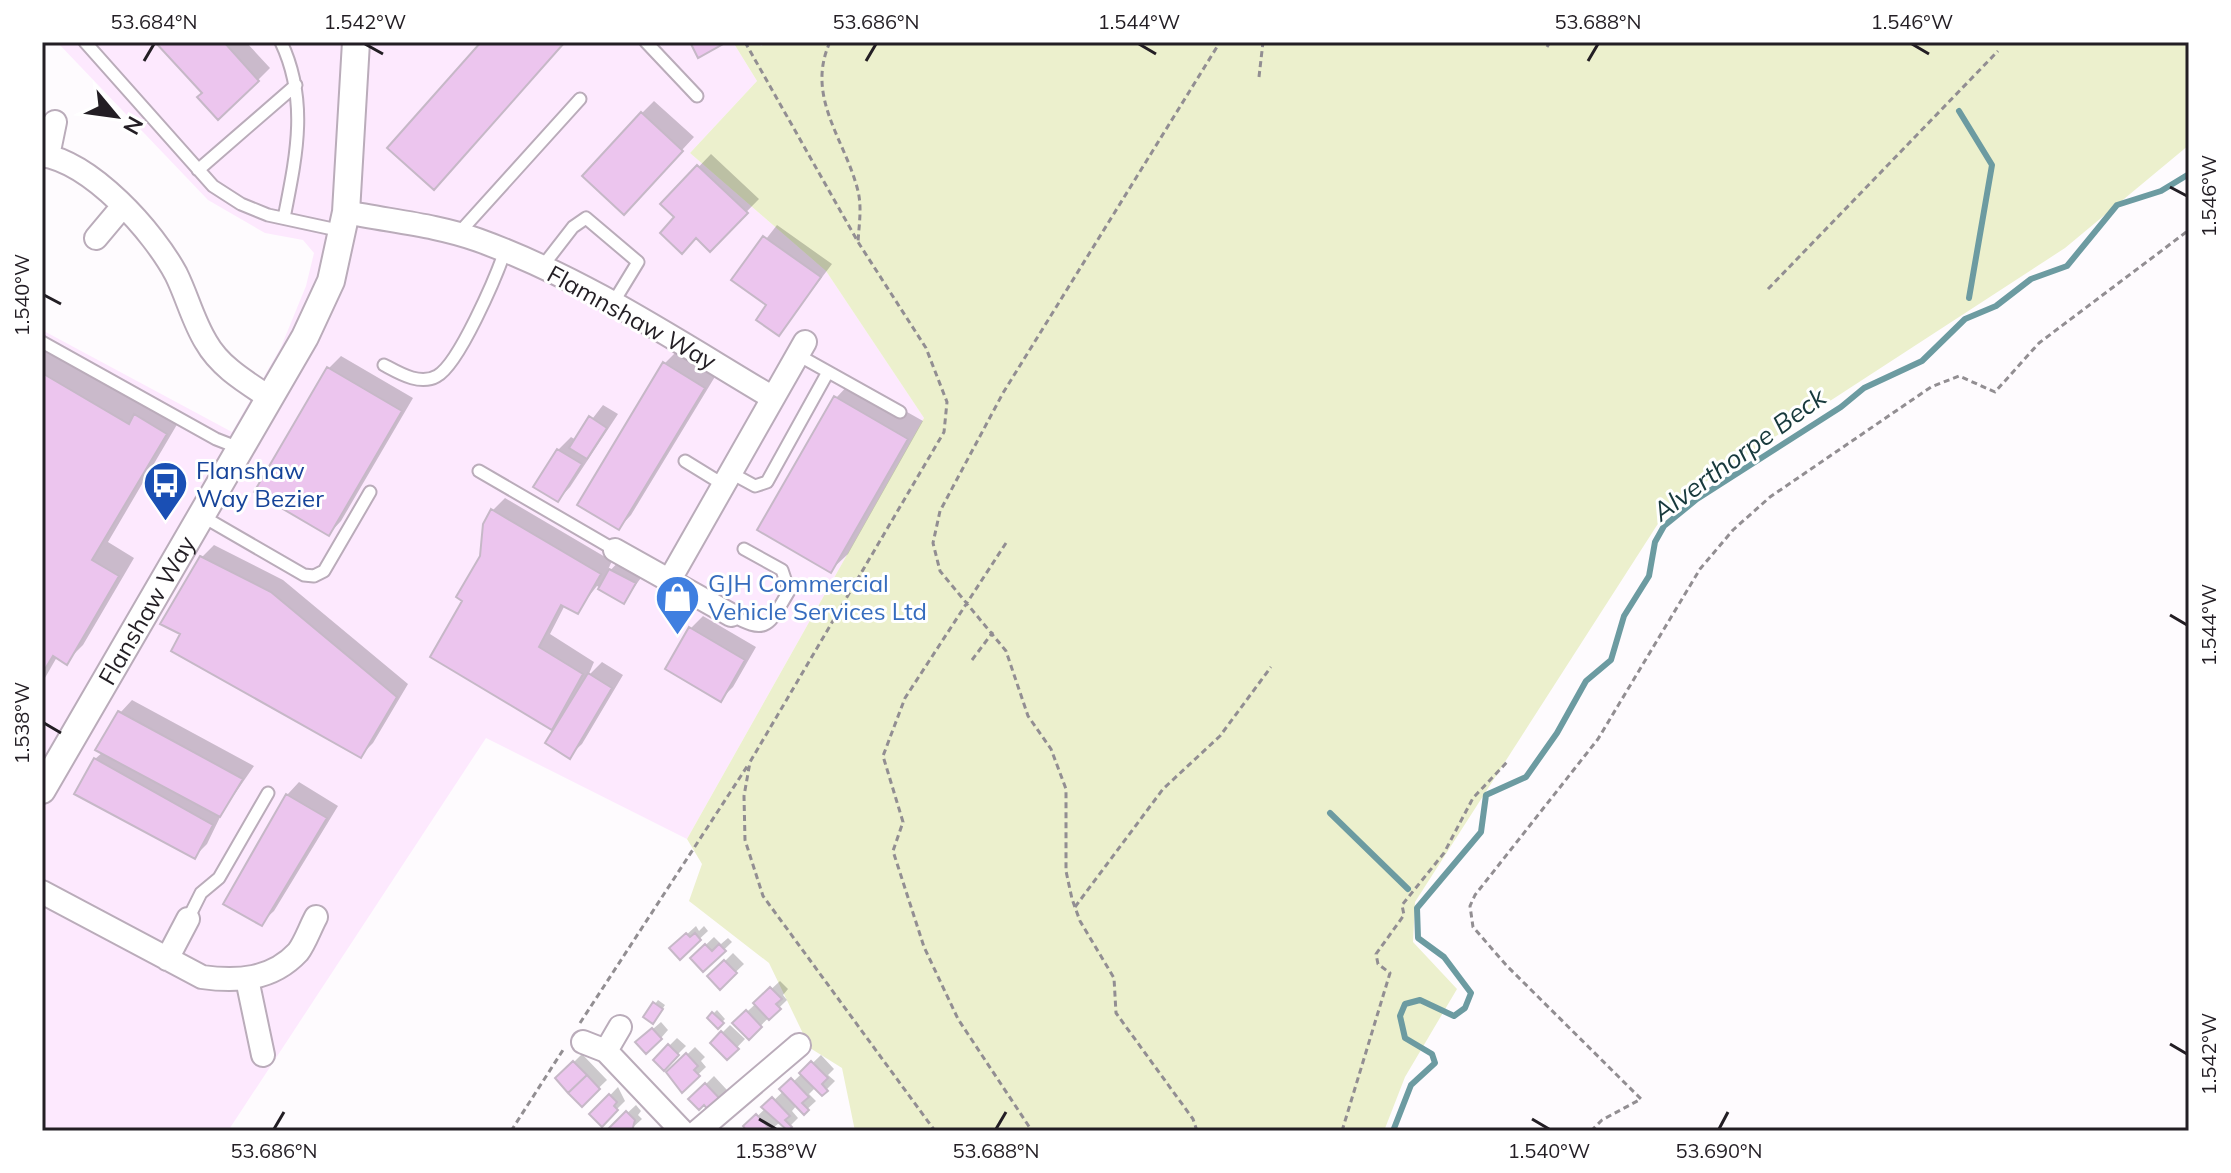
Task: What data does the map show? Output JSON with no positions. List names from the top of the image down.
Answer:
{
  "streets": {
    "street": ["Flamnshaw Way", "Flanshaw Way"]
  },
  "crossings": [
    ["Flamnshaw Way", "Flanshaw Way"]
  ],
  "water": ["Alverthorpe Beck"],
  "places": {
    "bus stop": ["Flanshaw Way Bezier"],
    "shop": ["GJH Commercial Vehicle Services Ltd"]
  },
  "north": "bottom right",
  "coordinates": [
    "53.684°N",
    "1.542°W",
    "53.686°N",
    "1.544°W",
    "53.688°N",
    "1.546°W",
    "1.540°W",
    "1.538°W",
    "53.690°N"
  ]
}
